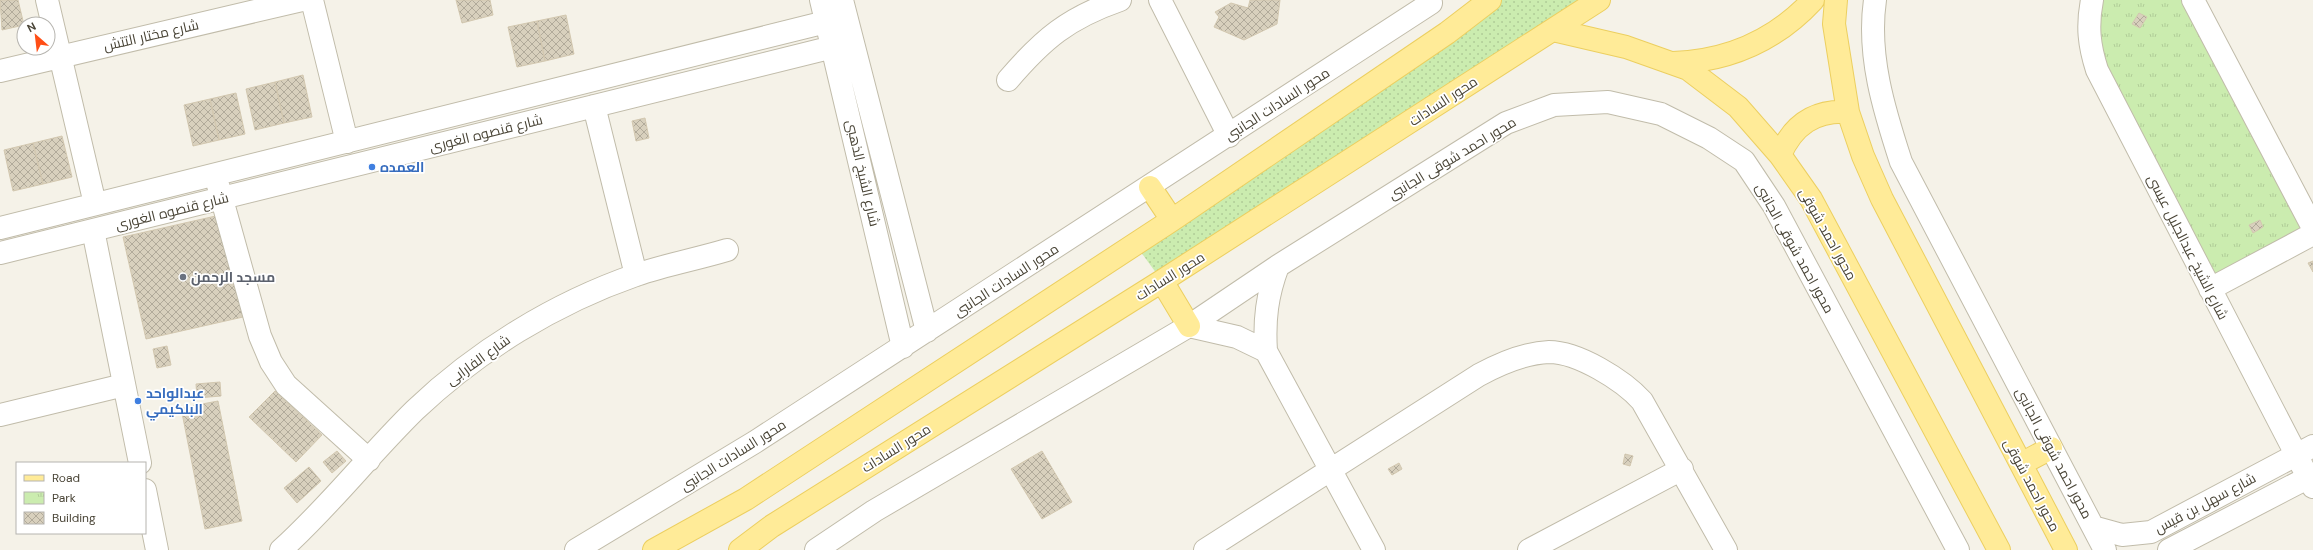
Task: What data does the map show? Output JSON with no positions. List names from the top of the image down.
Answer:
{
  "streets": {
    "main road": ["محور السادات", "محور احمد شوقى"],
    "street": [
      "شارع مختار التتش",
      "محور السادات الجانبى",
      "شارع قنصوه الغورى",
      "محور احمد شوقى الجانبى",
      "شارع الشيخ الذهبى",
      "شارع الشيخ عبدالجليل عيسى",
      "شارع الفارابى",
      "شارع سهل بن قيس"
    ]
  },
  "crossings": [
    ["محور السادات", "محور احمد شوقى"],
    ["محور السادات الجانبى", "شارع الشيخ الذهبى"],
    ["شارع قنصوه الغورى", "شارع الشيخ الذهبى"],
    ["محور احمد شوقى الجانبى", "شارع سهل بن قيس"],
    ["شارع الشيخ عبدالجليل عيسى", "شارع سهل بن قيس"]
  ],
  "places": ["العمده", "مسجد الرحمن", "عبدالواحد البلكيمي"],
  "legend": ["Road", "Park", "Building"],
  "north": "top left"
}
